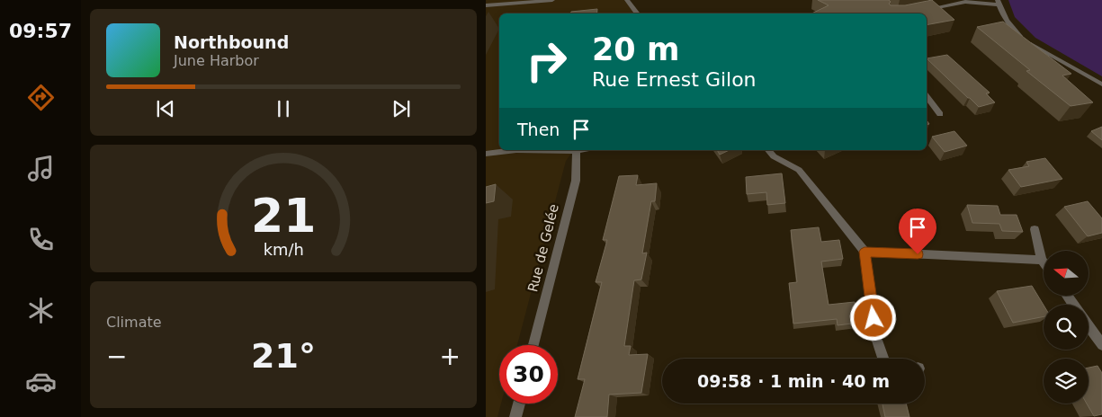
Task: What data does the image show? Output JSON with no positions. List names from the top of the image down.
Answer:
{
  "streets": {
    "street": ["Rue de Gelée"]
  },
  "north": "left",
  "page": {
    "tabs": "09:57",
    "turn": ["20 m", "Rue Ernest Gilon"],
    "song": ["Northbound", "June Harbor"],
    "then": "Then",
    "tile": "Climate",
    "heat": ["−", "21°", "+"],
    "limit": "30",
    "trip": "09:58 · 1 min · 40 m",
    "gauge": ["21", "km/h"]
  }
}
